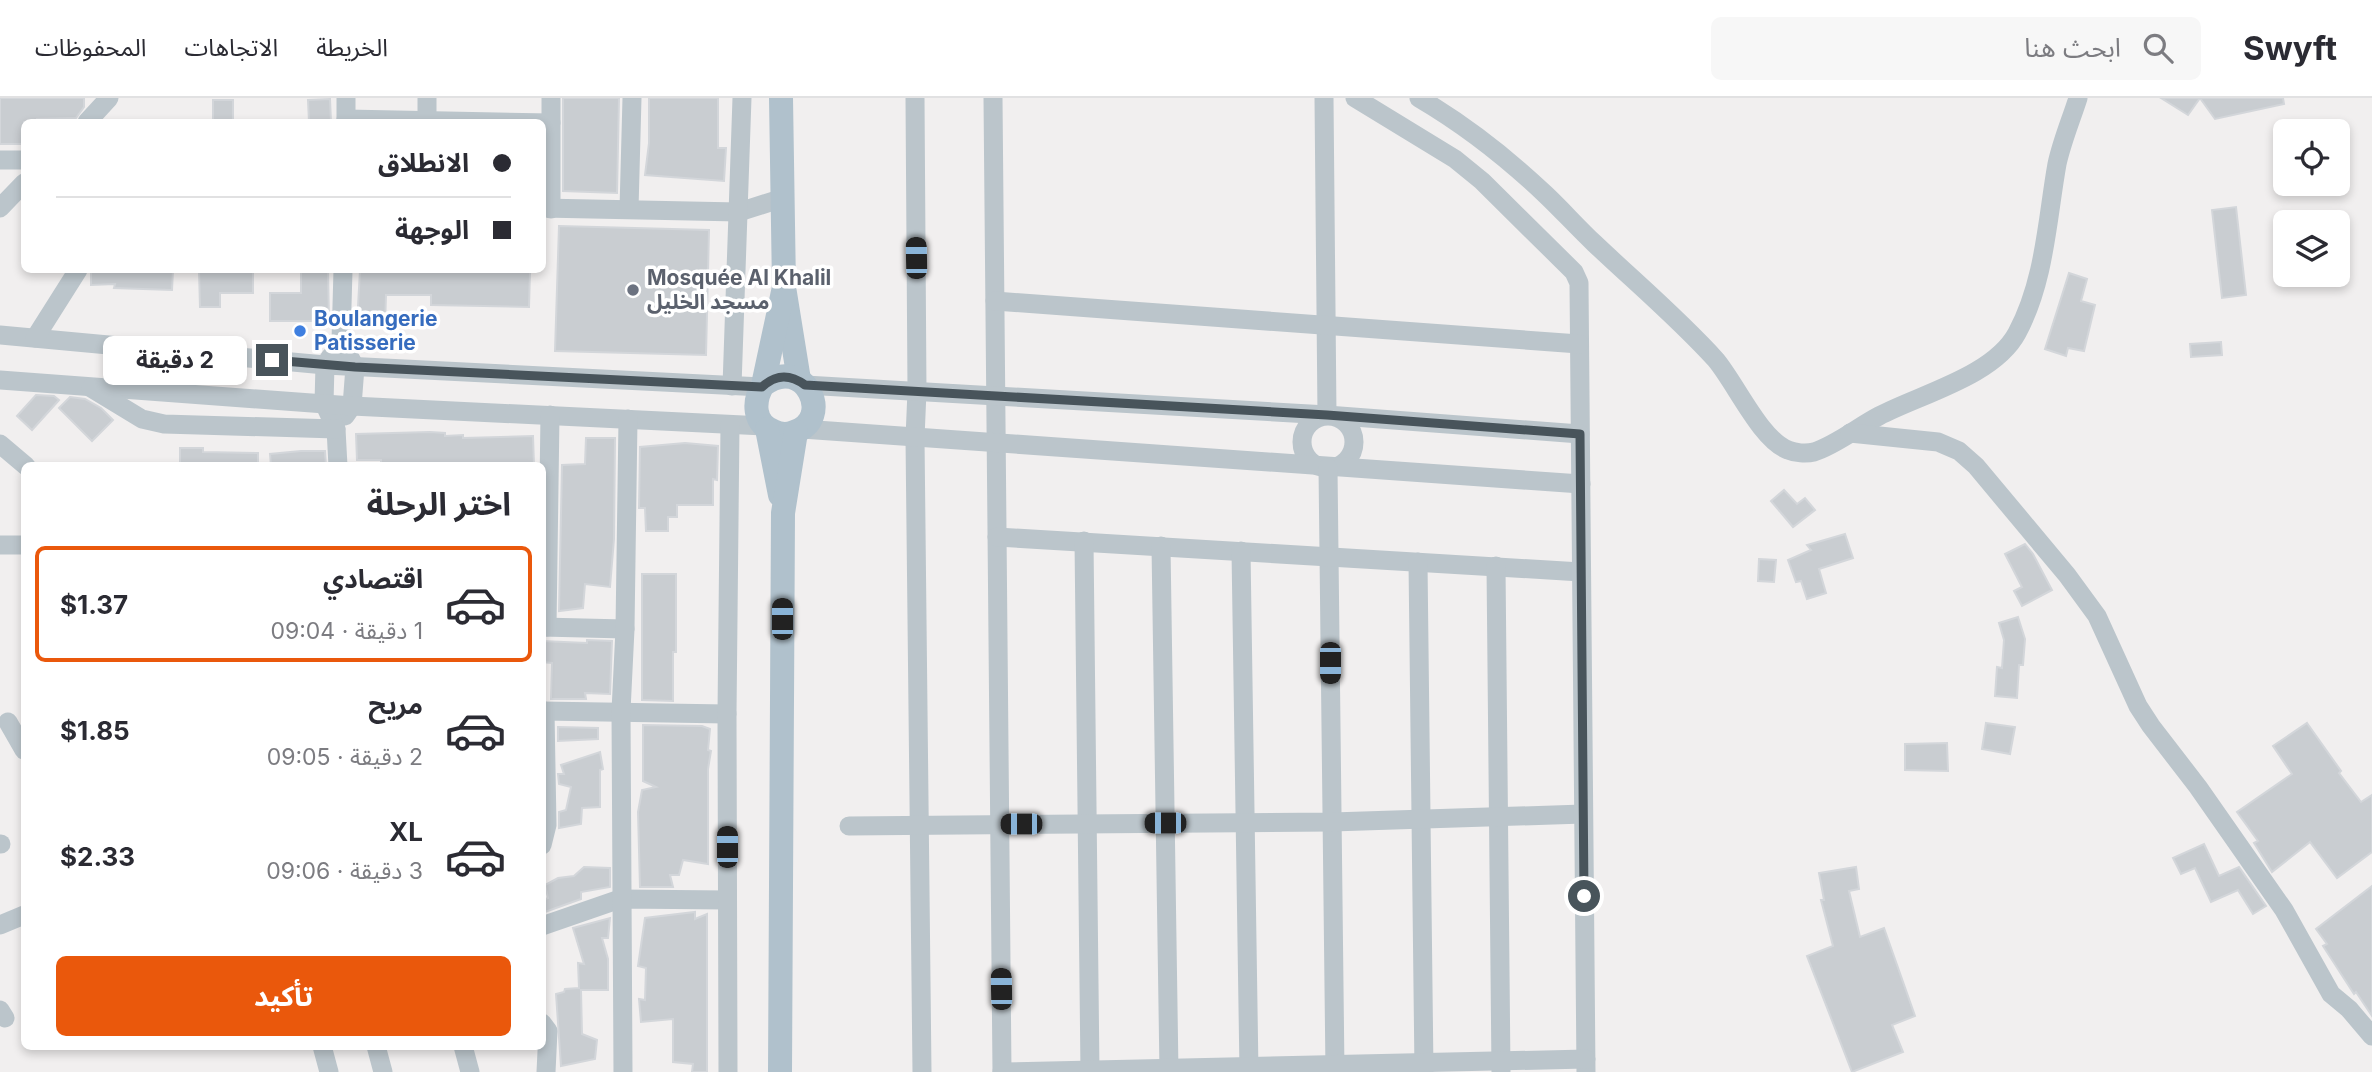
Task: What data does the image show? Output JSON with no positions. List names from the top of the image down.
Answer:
{
  "places": ["Mosquée Al Khalil مسجد الخليل", "Boulangerie Patisserie"],
  "page": {
    "header": "Swyft",
    "search": "ابحث هنا",
    "nav": ["الخريطة", "الاتجاهات", "المحفوظات"],
    "banner": ["الانطلاق", "الوجهة"],
    "bubble": "2 دقيقة",
    "heading": "اختر الرحلة",
    "list": [
      {
        "name": "اقتصادي",
        "note": "1 دقيقة · 09:04",
        "value": "$1.37"
      },
      {
        "name": "مريح",
        "note": "2 دقيقة · 09:05",
        "value": "$1.85"
      },
      {
        "name": "XL",
        "note": "3 دقيقة · 09:06",
        "value": "$2.33"
      }
    ],
    "buttons": "تأكيد"
  }
}
